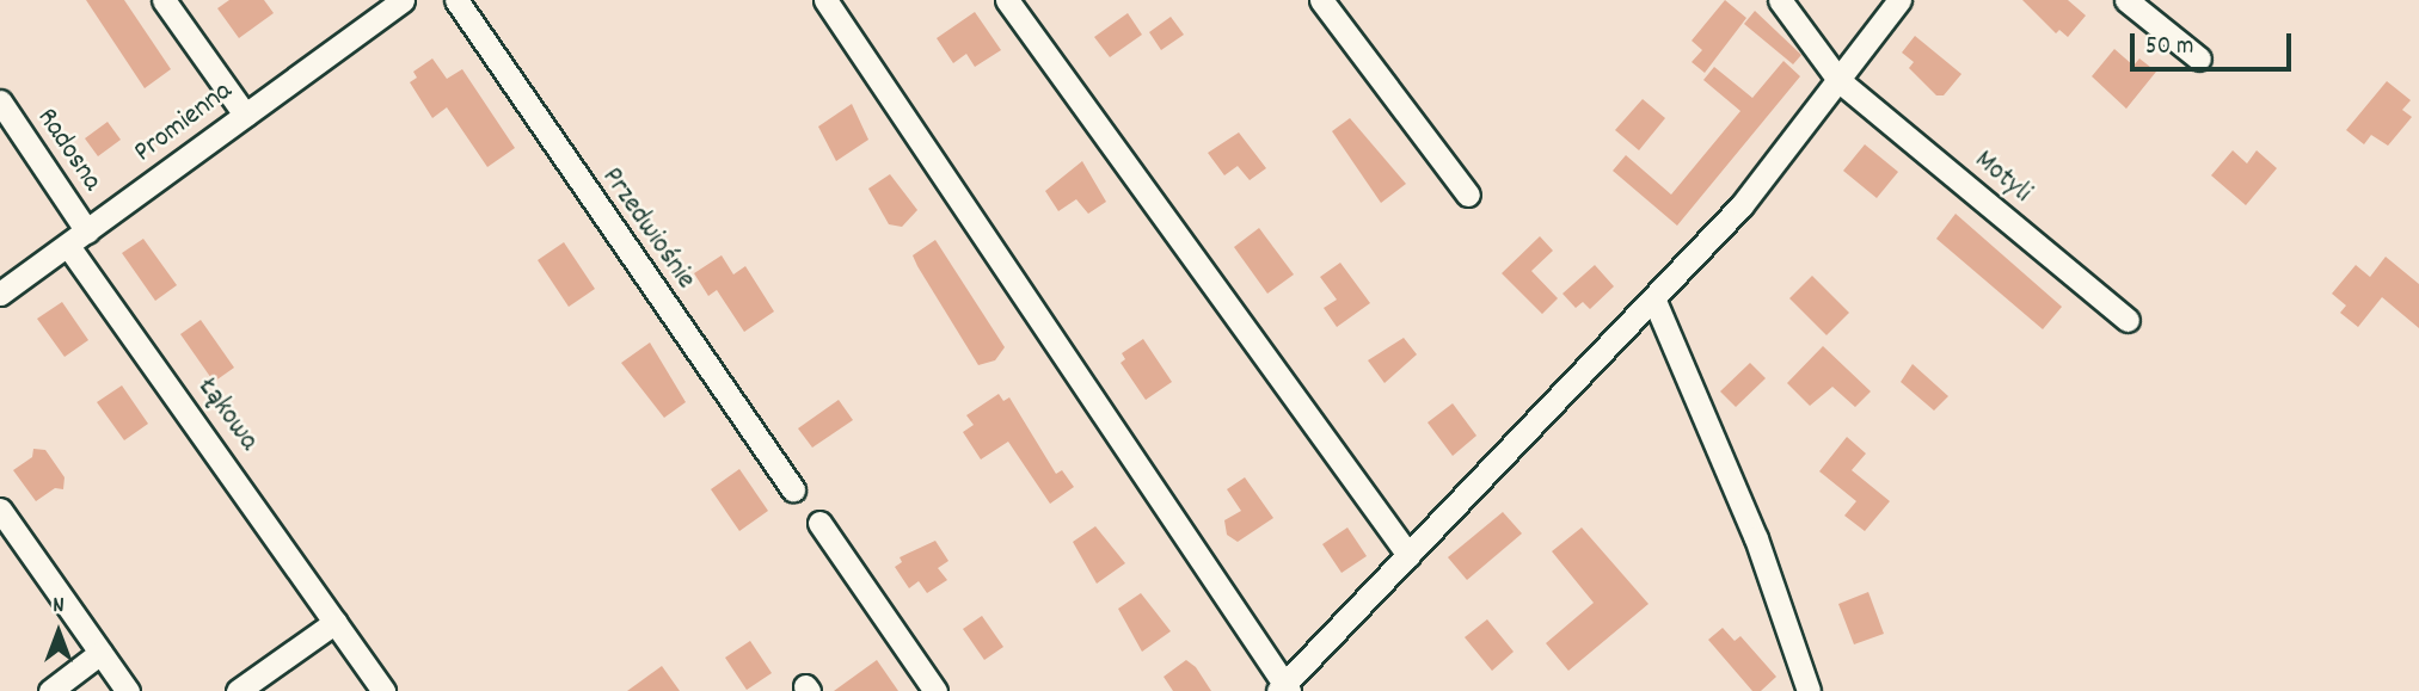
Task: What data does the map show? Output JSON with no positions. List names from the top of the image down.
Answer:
{
  "streets": {
    "street": [
      "Promienna",
      "Radosna",
      "Motyli",
      "Przedwiośnie",
      "Łąkowa"
    ]
  },
  "crossings": [
    ["Promienna", "Radosna"],
    ["Promienna", "Łąkowa"],
    ["Radosna", "Łąkowa"]
  ],
  "scale_bar": "50 m",
  "north": "top"
}
